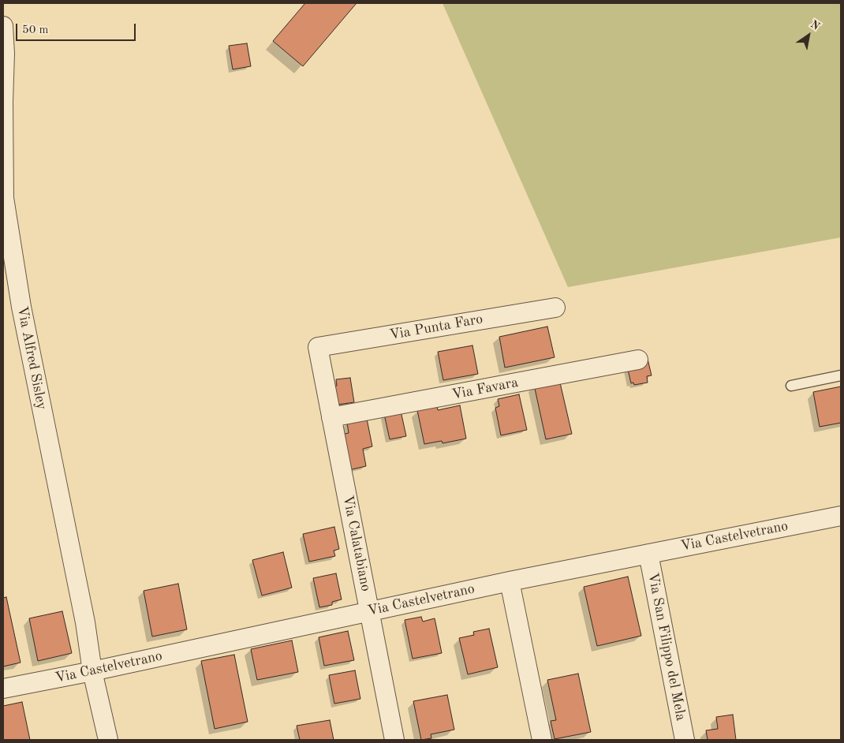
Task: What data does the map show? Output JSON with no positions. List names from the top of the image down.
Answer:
{
  "streets": {
    "street": [
      "Via Punta Faro",
      "Via Alfred Sisley",
      "Via Favara",
      "Via Castelvetrano",
      "Via Calatabiano",
      "Via San Filippo del Mela"
    ]
  },
  "crossings": [
    ["Via Punta Faro", "Via Calatabiano"],
    ["Via Alfred Sisley", "Via Castelvetrano"],
    ["Via Favara", "Via Calatabiano"],
    ["Via Castelvetrano", "Via Calatabiano"],
    ["Via Castelvetrano", "Via San Filippo del Mela"]
  ],
  "scale_bar": "50 m",
  "north": "top right"
}
